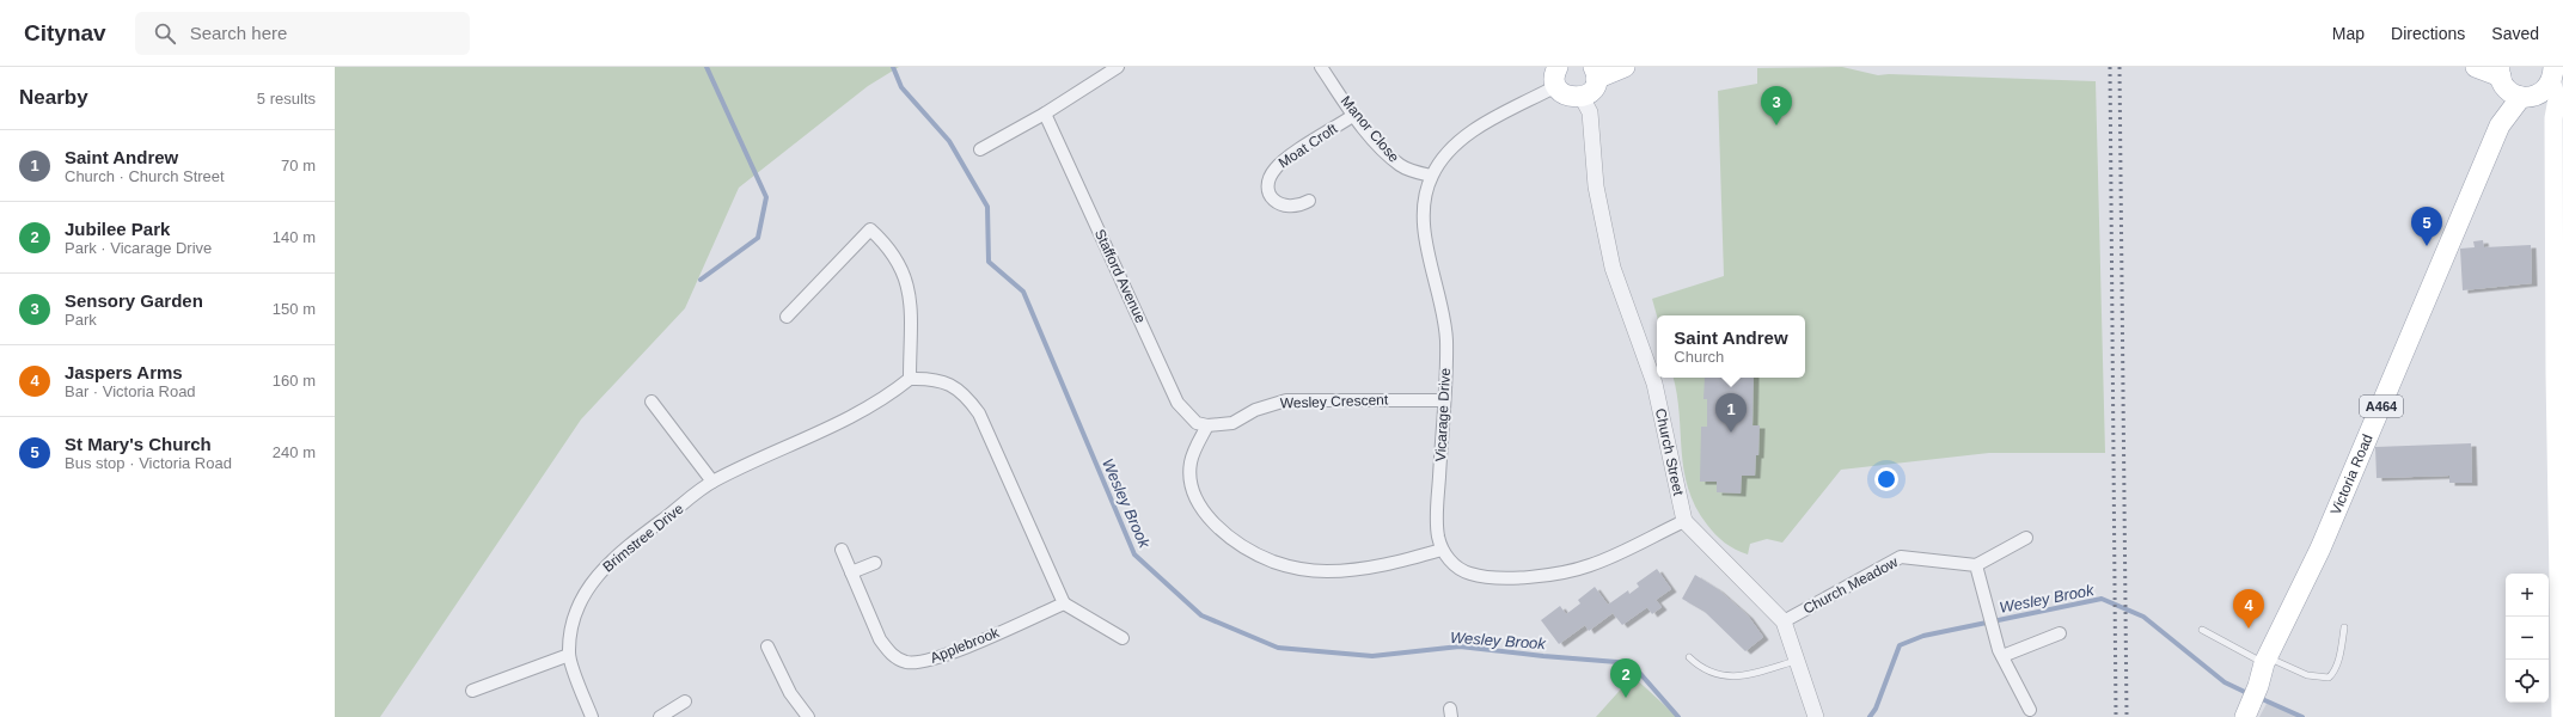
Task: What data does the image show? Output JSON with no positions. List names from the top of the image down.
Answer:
{
  "streets": {
    "main road": ["A464", "Victoria Road"],
    "street": [
      "Manor Close",
      "Moat Croft",
      "Stafford Avenue",
      "Wesley Crescent",
      "Vicarage Drive",
      "Church Street",
      "Brimstree Drive",
      "Church Meadow",
      "Applebrook"
    ]
  },
  "crossings": [
    ["Manor Close", "Moat Croft"],
    ["Manor Close", "Vicarage Drive"],
    ["Stafford Avenue", "Wesley Crescent"],
    ["Wesley Crescent", "Vicarage Drive"]
  ],
  "water": ["Wesley Brook"],
  "page": {
    "header": "Citynav",
    "search": "Search here",
    "nav": ["Map", "Directions", "Saved"],
    "heading": ["Nearby", "5 results"],
    "pins": [
      "3",
      "5",
      "1",
      "4",
      "2"
    ],
    "list": [
      {
        "mark": "1",
        "name": "Saint Andrew",
        "note": "Church · Church Street",
        "value": "70 m"
      },
      {
        "mark": "2",
        "name": "Jubilee Park",
        "note": "Park · Vicarage Drive",
        "value": "140 m"
      },
      {
        "mark": "3",
        "name": "Sensory Garden",
        "note": "Park",
        "value": "150 m"
      },
      {
        "mark": "4",
        "name": "Jaspers Arms",
        "note": "Bar · Victoria Road",
        "value": "160 m"
      },
      {
        "mark": "5",
        "name": "St Mary's Church",
        "note": "Bus stop · Victoria Road",
        "value": "240 m"
      }
    ],
    "popup": ["Saint Andrew", "Church"],
    "map_buttons": ["+", "−"]
  }
}
